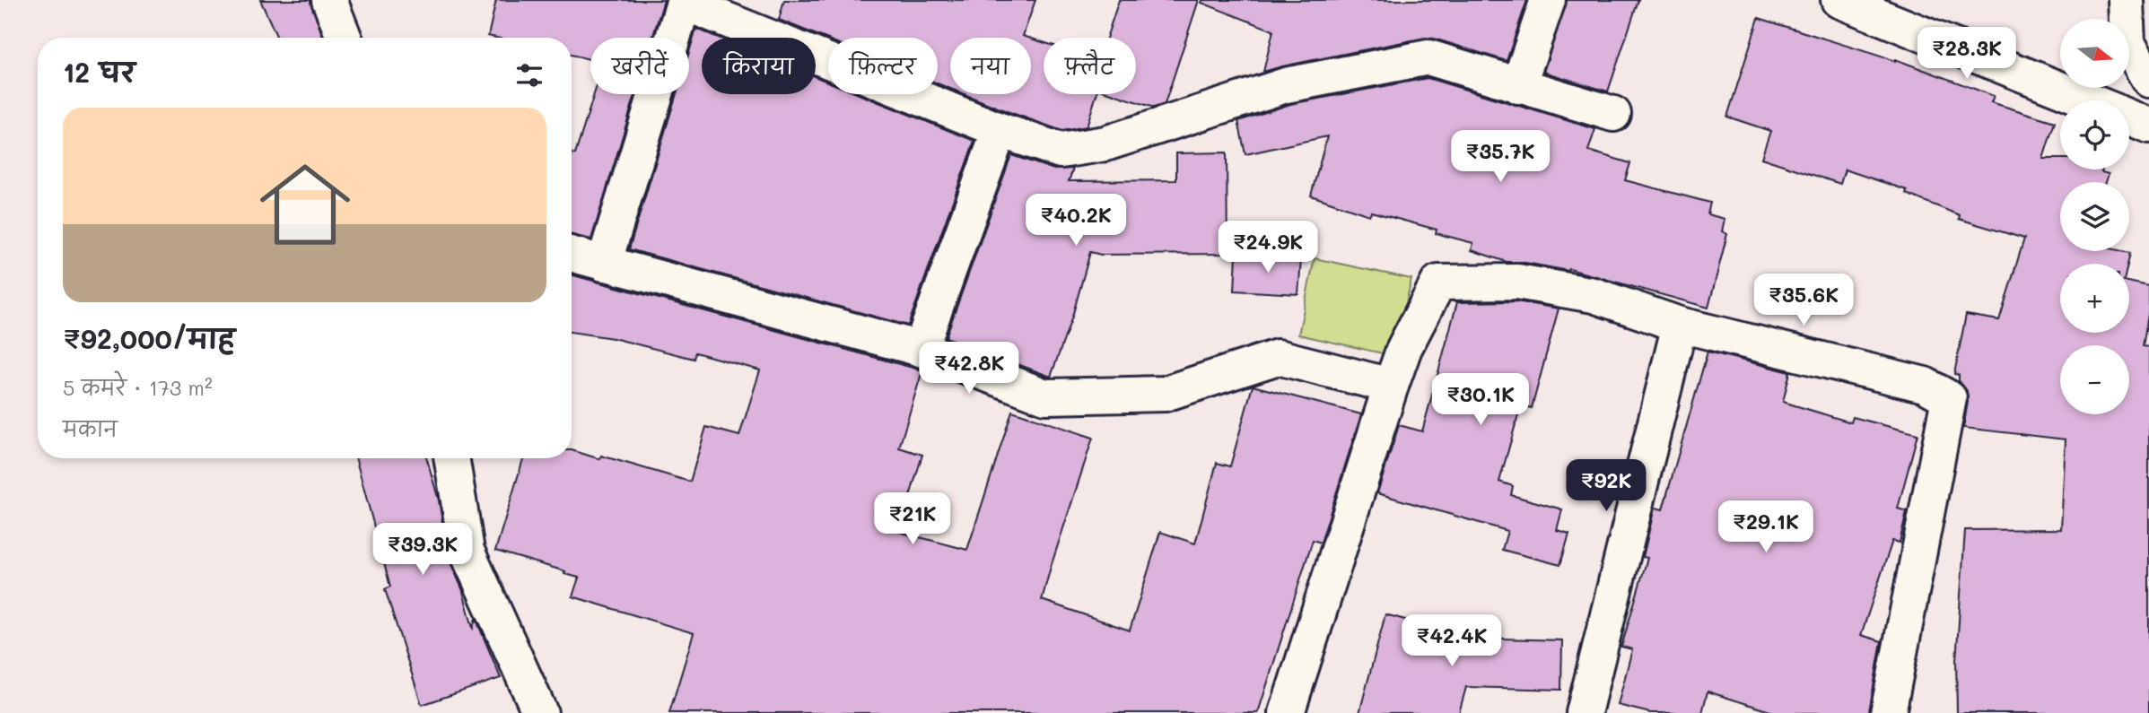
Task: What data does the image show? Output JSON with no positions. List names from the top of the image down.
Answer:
{
  "north": "right",
  "page": {
    "map_buttons": ["+", "−"],
    "price": [
      "₹28.3K",
      "₹35.7K",
      "₹40.2K",
      "₹24.9K",
      "₹35.6K",
      "₹42.8K",
      "₹30.1K",
      "₹92K",
      "₹21K",
      "₹29.1K",
      "₹39.3K",
      "₹42.4K"
    ],
    "chip": [
      "खरीदें",
      "किराया",
      "फ़िल्टर",
      "नया",
      "फ़्लैट"
    ],
    "heading": "12 घर",
    "list": [
      {
        "name": "₹92,000/माह",
        "note": "5 कमरे · 173 m² · मकान"
      }
    ]
  }
}
